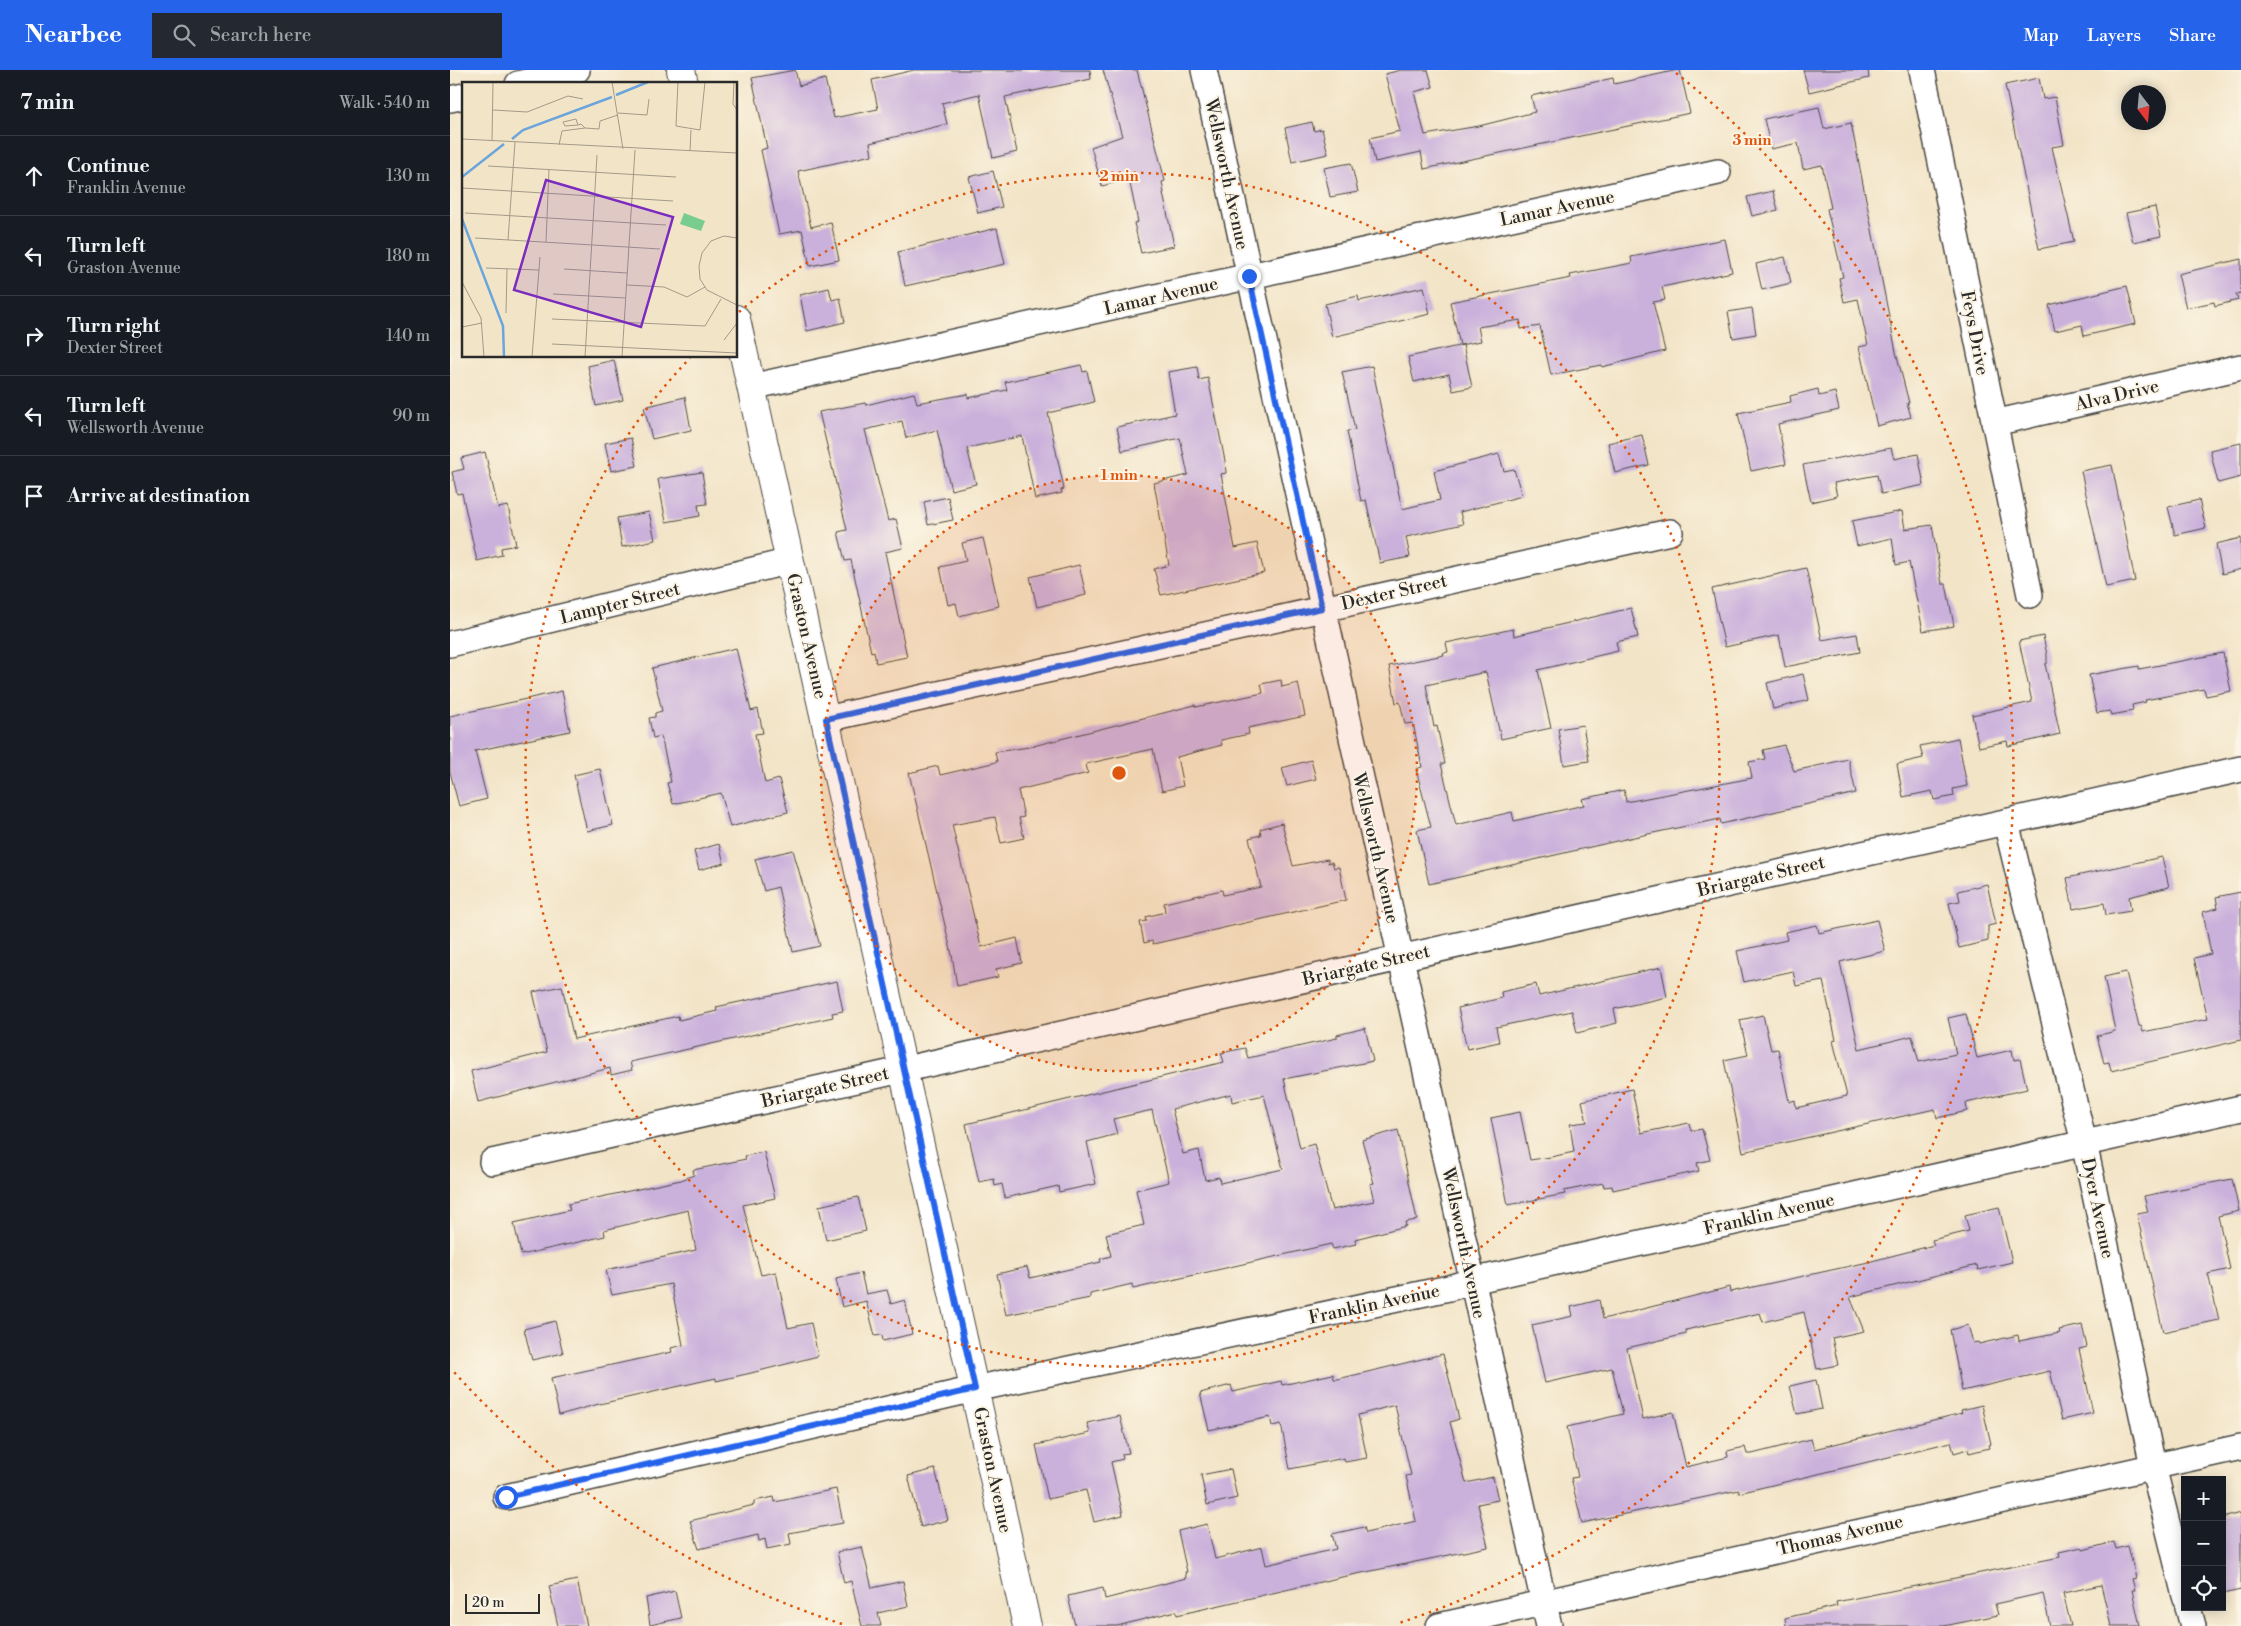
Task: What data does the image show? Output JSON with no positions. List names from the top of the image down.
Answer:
{
  "streets": {
    "street": [
      "Wellsworth Avenue",
      "Lamar Avenue",
      "Feys Drive",
      "Alva Drive",
      "Dexter Street",
      "Lampter Street",
      "Graston Avenue",
      "Briargate Street",
      "Dyer Avenue",
      "Franklin Avenue",
      "Thomas Avenue"
    ]
  },
  "crossings": [
    ["Wellsworth Avenue", "Lamar Avenue"],
    ["Wellsworth Avenue", "Dexter Street"],
    ["Wellsworth Avenue", "Briargate Street"],
    ["Wellsworth Avenue", "Franklin Avenue"],
    ["Wellsworth Avenue", "Thomas Avenue"],
    ["Lamar Avenue", "Graston Avenue"],
    ["Feys Drive", "Alva Drive"],
    ["Dexter Street", "Graston Avenue"],
    ["Lampter Street", "Graston Avenue"],
    ["Graston Avenue", "Briargate Street"],
    ["Graston Avenue", "Franklin Avenue"],
    ["Briargate Street", "Dyer Avenue"],
    ["Dyer Avenue", "Franklin Avenue"],
    ["Dyer Avenue", "Thomas Avenue"]
  ],
  "scale_bar": "20 m",
  "north": "bottom",
  "page": {
    "header": "Nearbee",
    "search": "Search here",
    "nav": ["Map", "Layers", "Share"],
    "heading": ["7 min", "Walk · 540 m"],
    "list": [
      ["Continue", "Franklin Avenue", "130 m"],
      ["Turn left", "Graston Avenue", "180 m"],
      ["Turn right", "Dexter Street", "140 m"],
      ["Turn left", "Wellsworth Avenue", "90 m"],
      "Arrive at destination"
    ],
    "map_buttons": ["+", "−"],
    "scale": "20 m"
  },
  "rings": ["3 min", "2 min", "1 min"]
}
